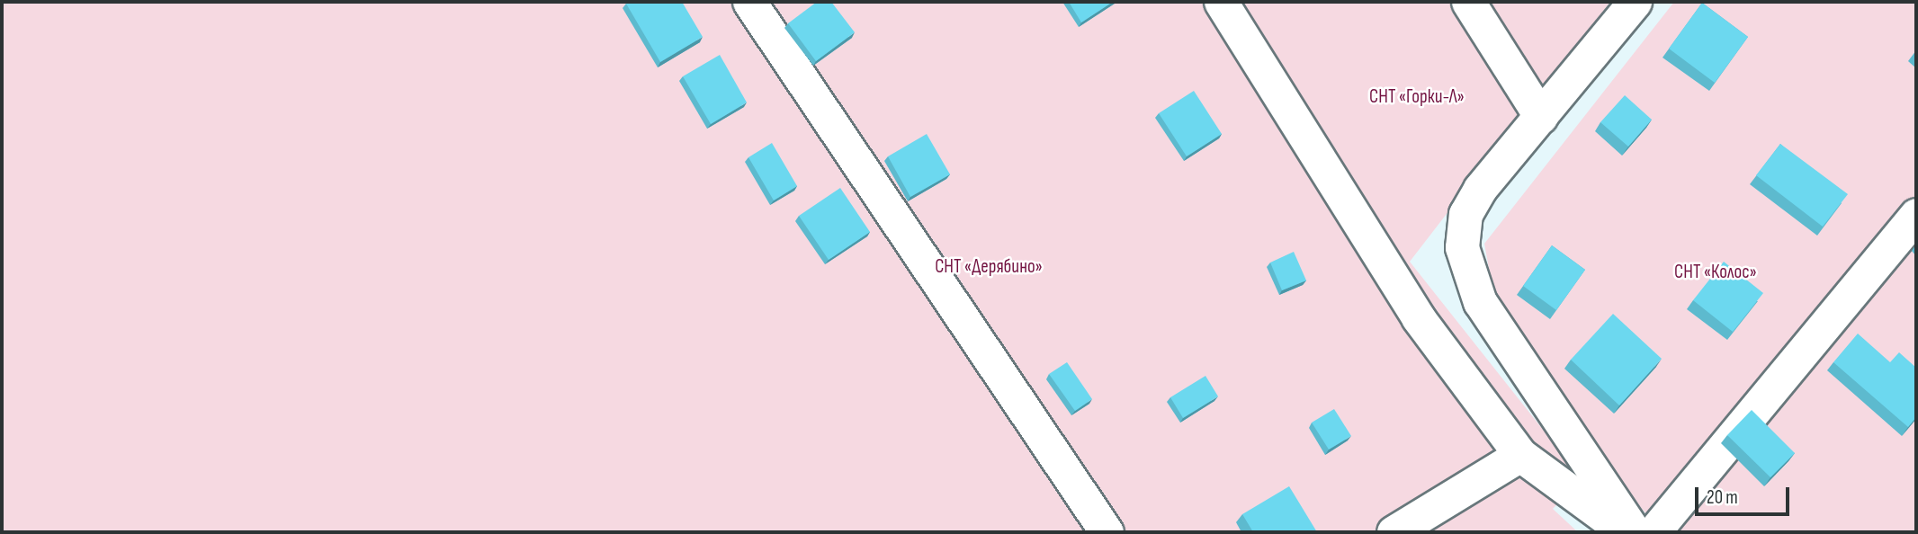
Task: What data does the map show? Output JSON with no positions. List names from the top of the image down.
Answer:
{
  "parks": ["СНТ «Горки-Л»", "СНТ «Дерябино»", "СНТ «Колос»"],
  "scale_bar": "20 m"
}
